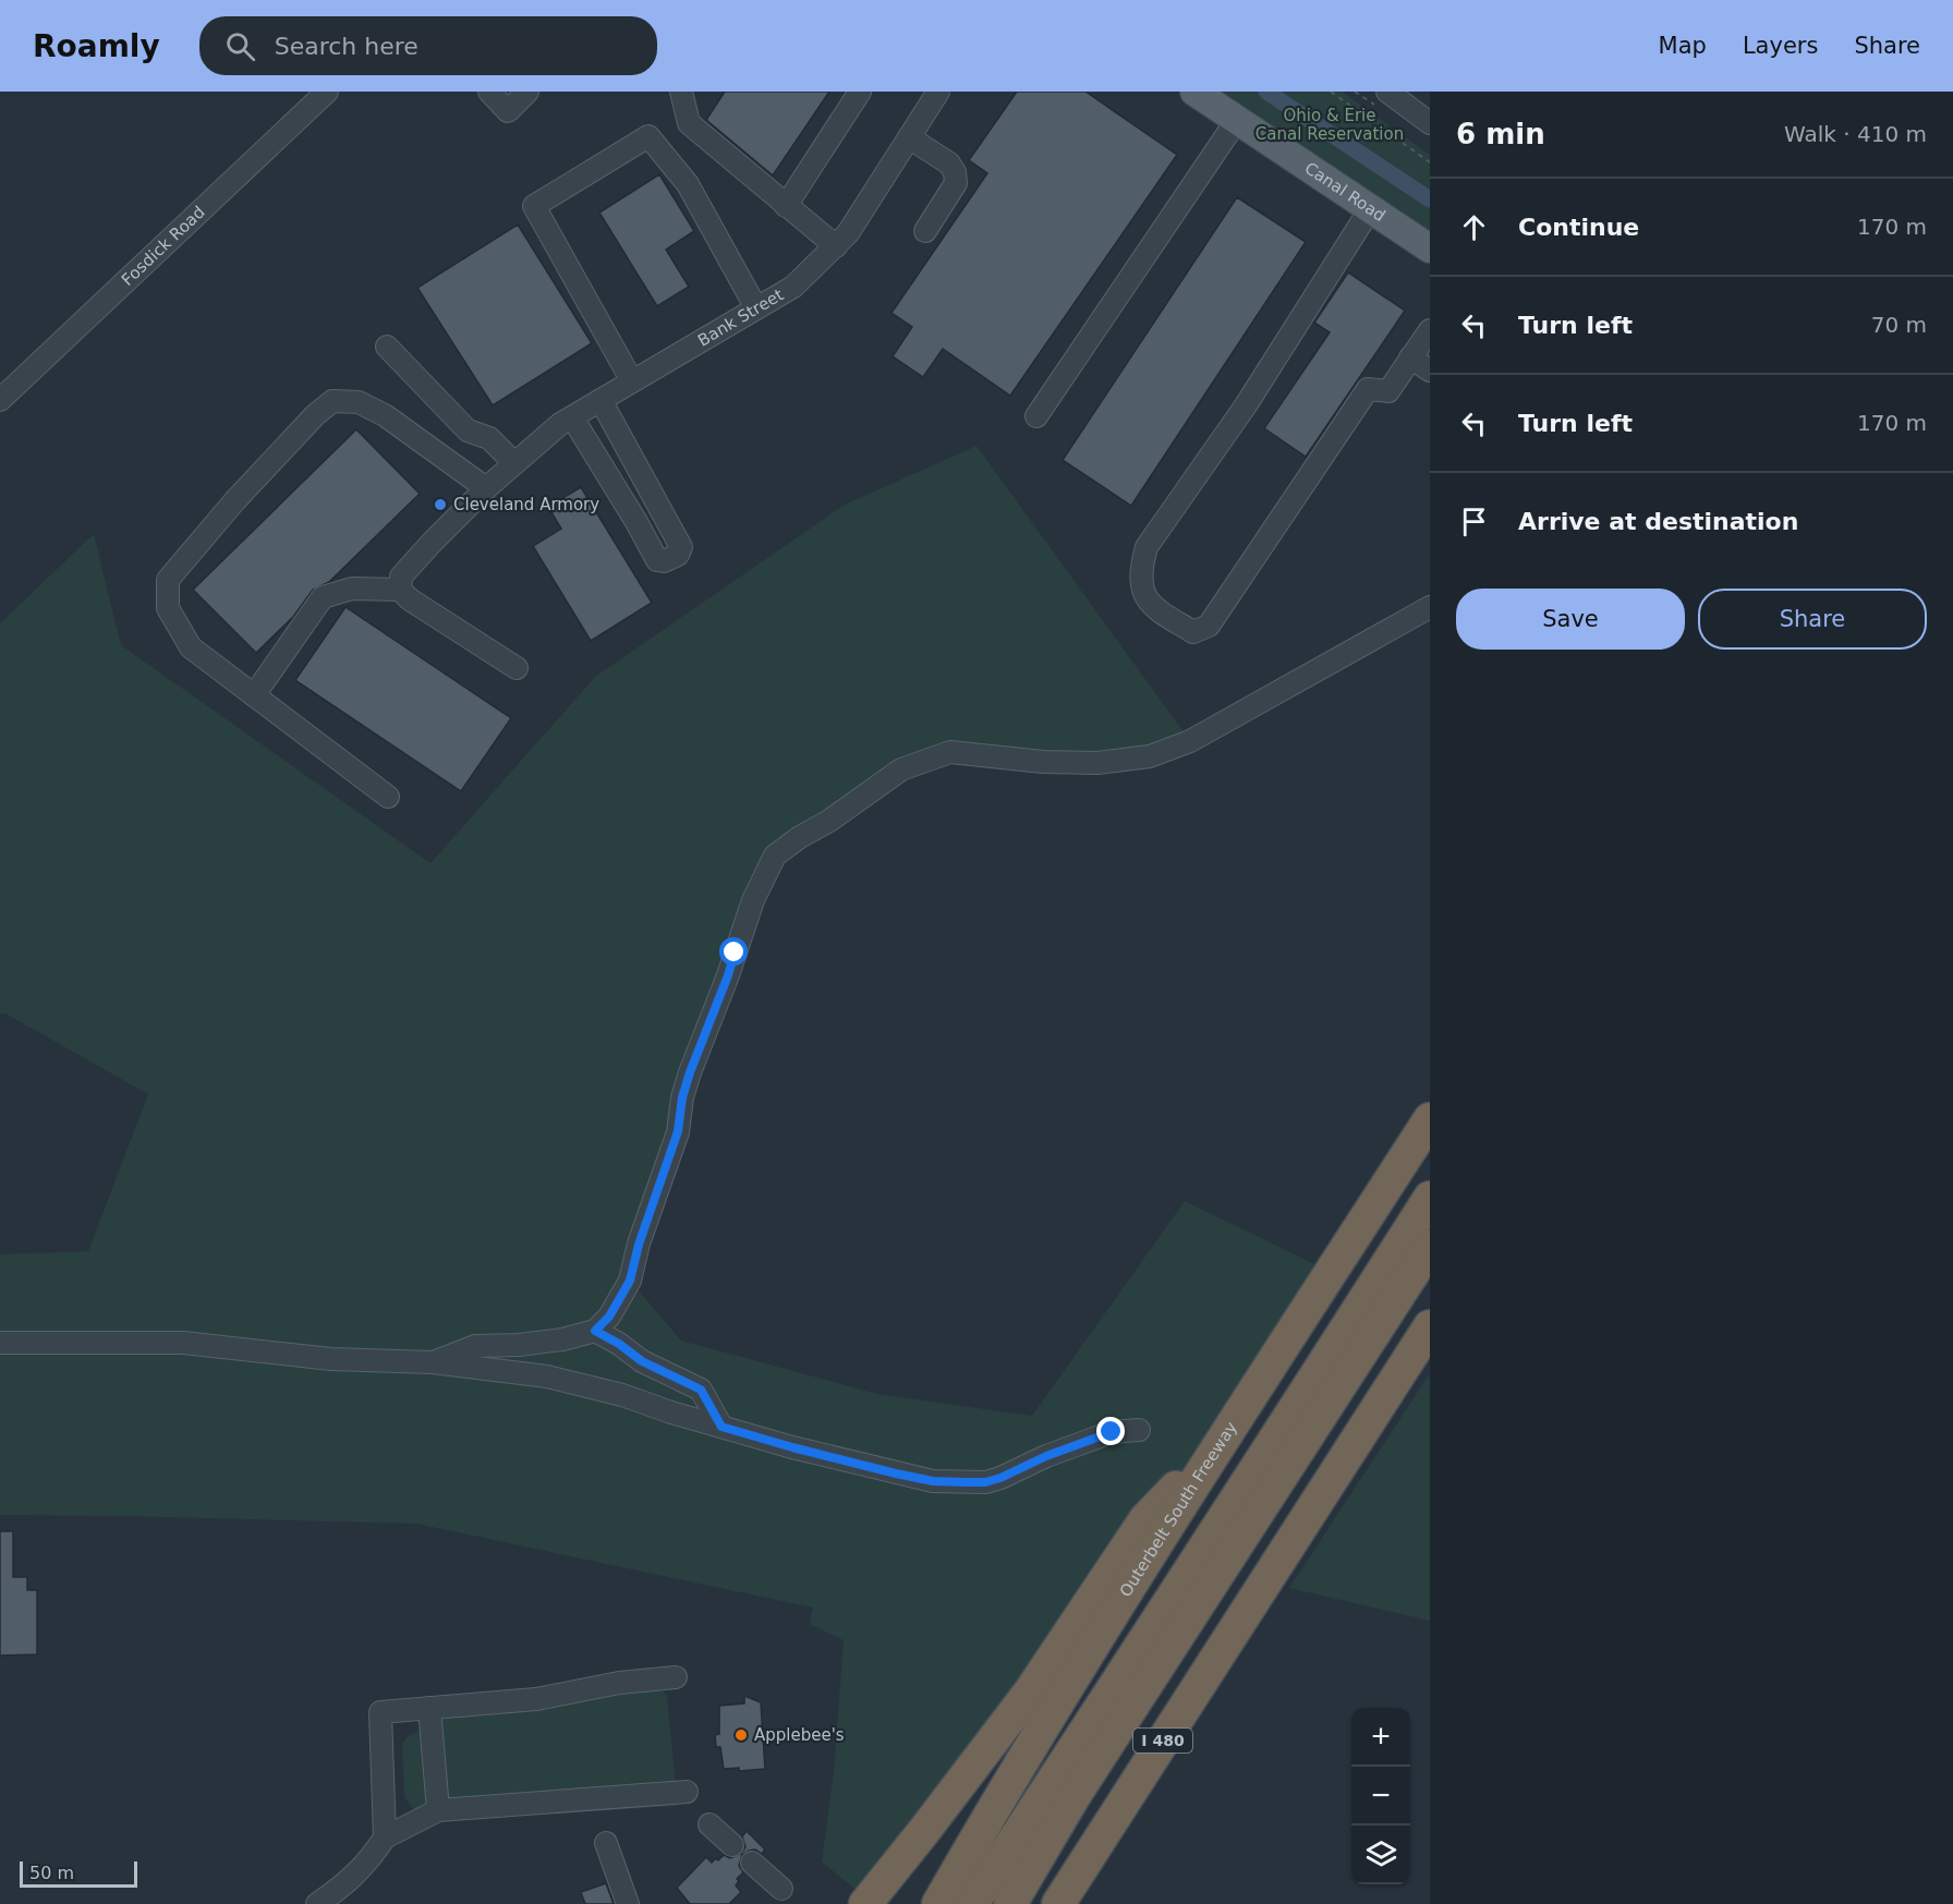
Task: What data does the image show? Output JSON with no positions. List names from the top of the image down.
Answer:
{
  "streets": {
    "highway": ["Outerbelt South Freeway", "I 480"],
    "main road": ["Canal Road"],
    "street": ["Fosdick Road", "Bank Street"]
  },
  "parks": ["Ohio & Erie Canal Reservation"],
  "places": ["Cleveland Armory", "Applebee's"],
  "scale_bar": "50 m",
  "page": {
    "header": "Roamly",
    "search": "Search here",
    "nav": ["Map", "Layers", "Share"],
    "heading": ["6 min", "Walk · 410 m"],
    "list": [
      ["Continue", "170 m"],
      ["Turn left", "70 m"],
      ["Turn left", "170 m"],
      "Arrive at destination"
    ],
    "buttons": ["Save", "Share"],
    "map_buttons": ["+", "−"],
    "scale": "50 m"
  }
}
